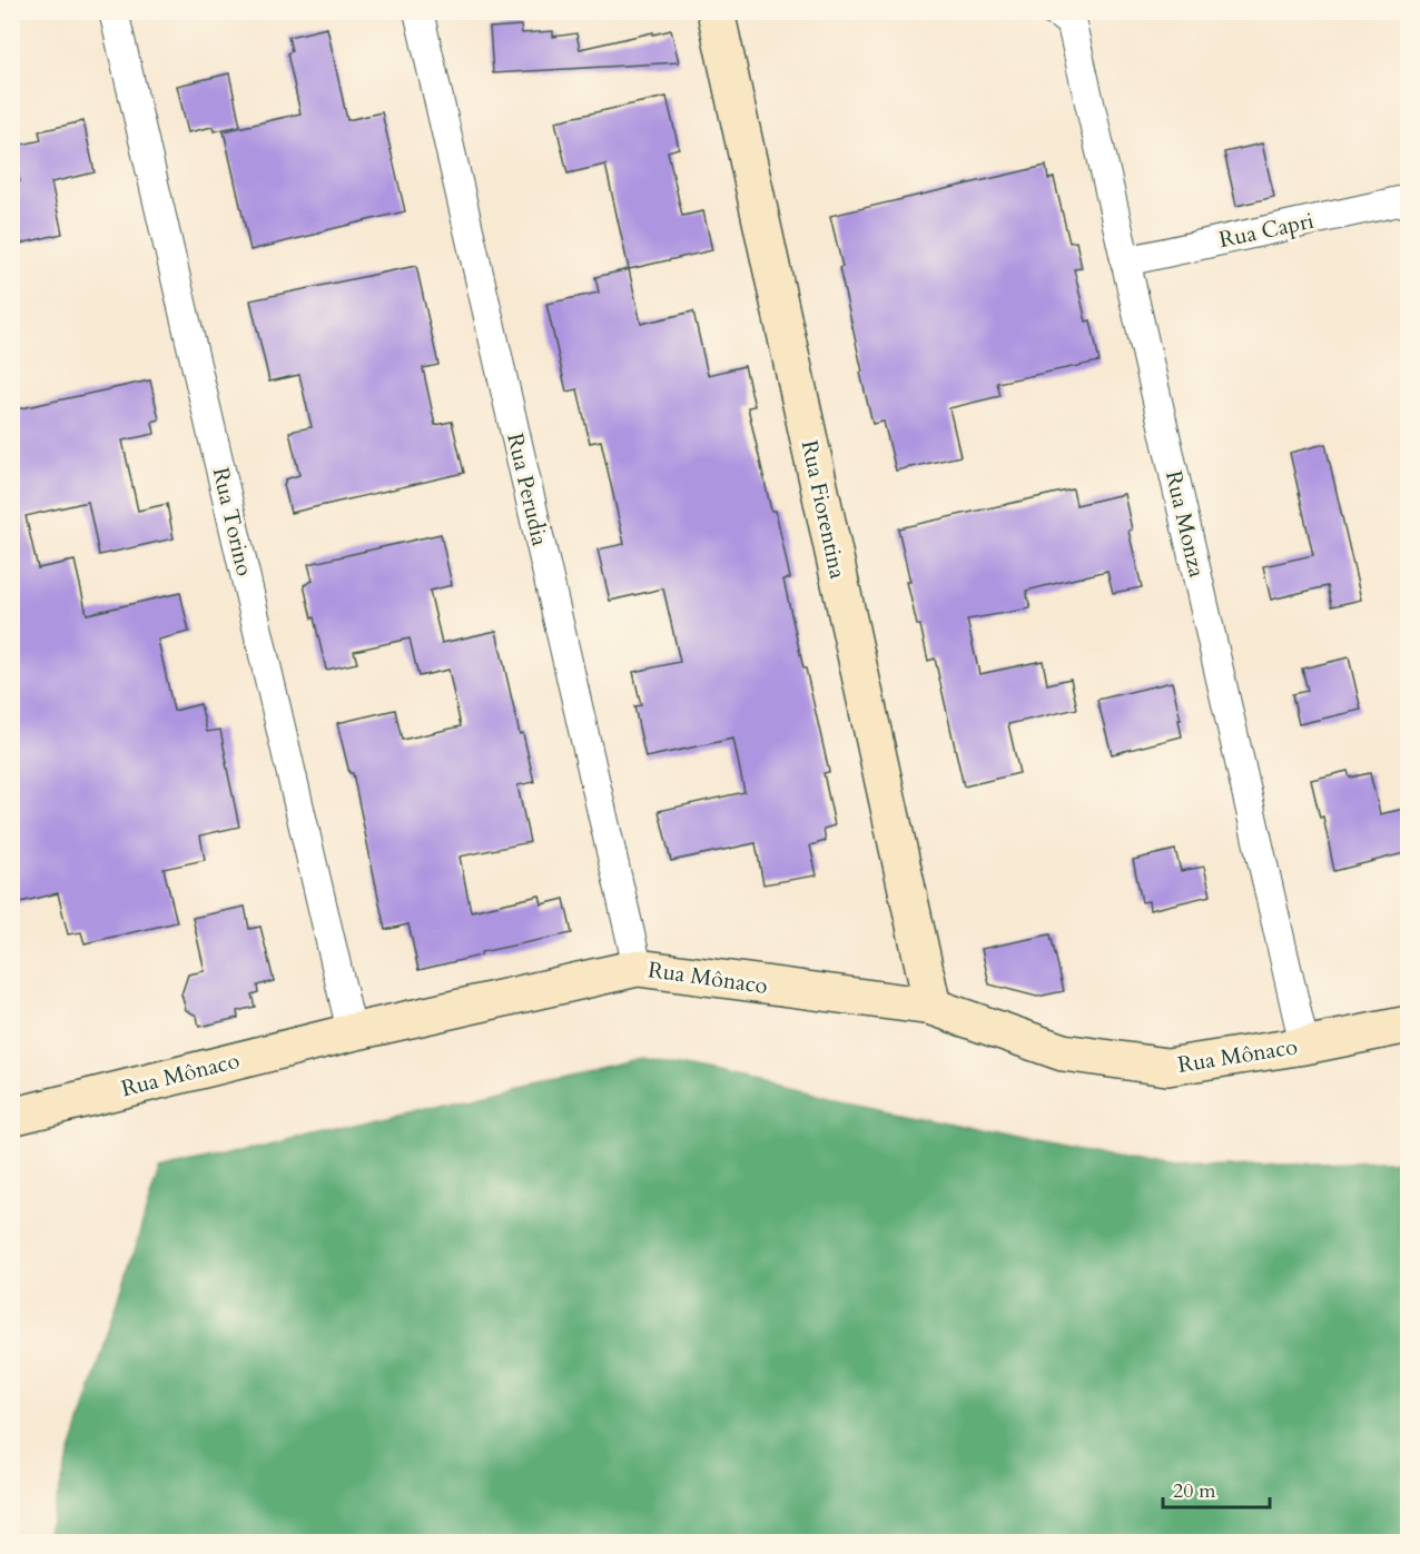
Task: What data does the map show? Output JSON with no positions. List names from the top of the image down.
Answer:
{
  "streets": {
    "street": [
      "Rua Capri",
      "Rua Perudia",
      "Rua Fiorentina",
      "Rua Torino",
      "Rua Monza",
      "Rua Mônaco"
    ]
  },
  "crossings": [
    ["Rua Capri", "Rua Monza"],
    ["Rua Perudia", "Rua Mônaco"],
    ["Rua Fiorentina", "Rua Mônaco"],
    ["Rua Torino", "Rua Mônaco"],
    ["Rua Monza", "Rua Mônaco"]
  ],
  "scale_bar": "20 m"
}
